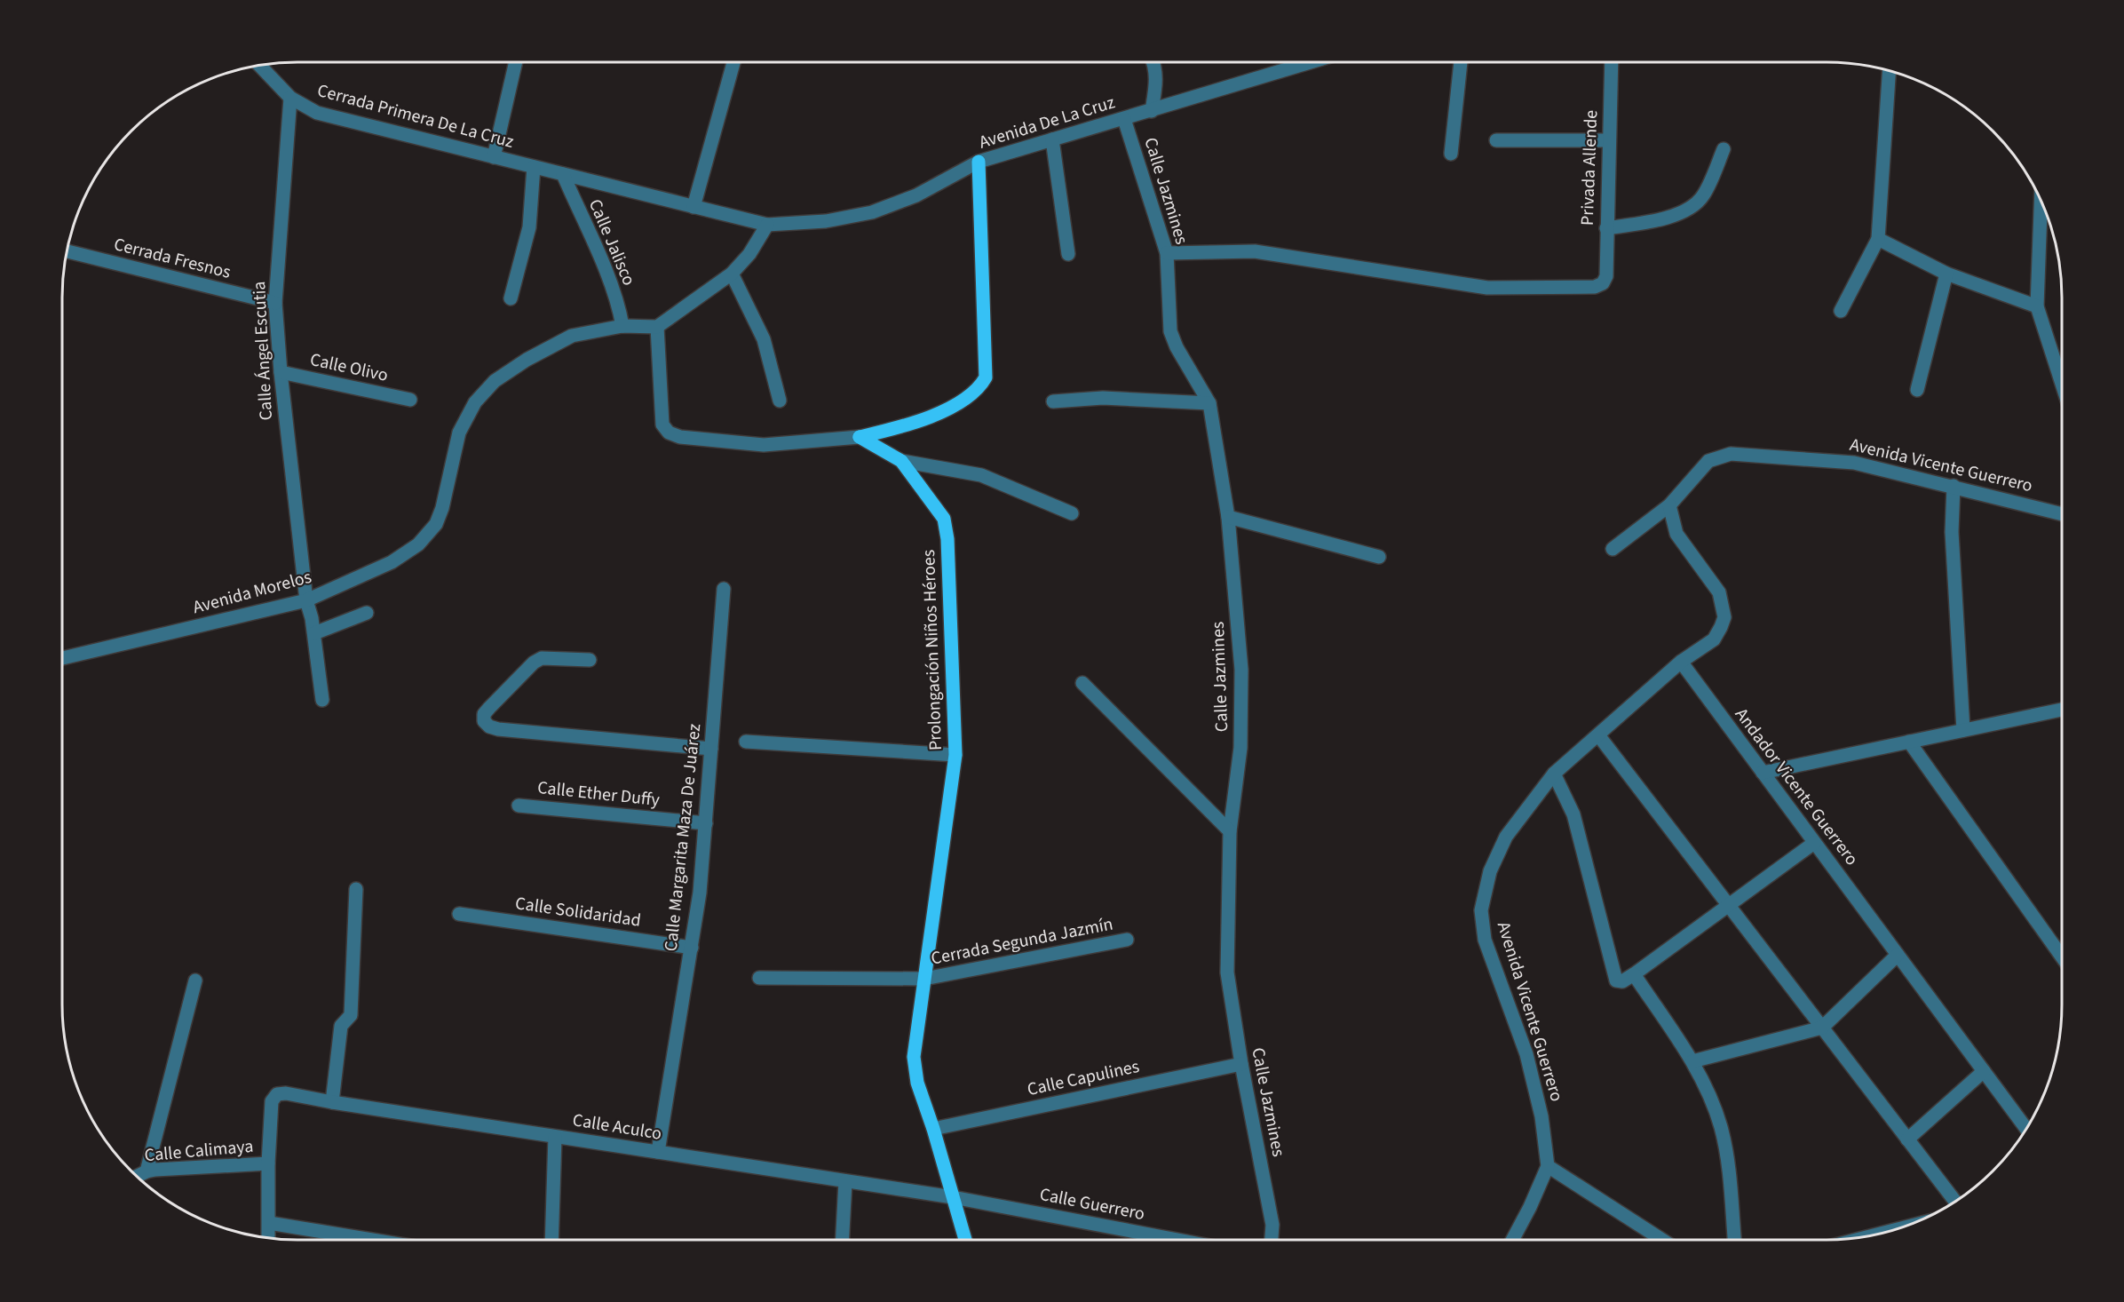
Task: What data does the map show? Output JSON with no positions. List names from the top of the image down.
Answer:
{
  "streets": {
    "main road": ["Prolongación Niños Héroes"],
    "street": [
      "Cerrada Primera De La Cruz",
      "Avenida De La Cruz",
      "Privada Allende",
      "Calle Jazmines",
      "Calle Jalisco",
      "Cerrada Fresnos",
      "Calle Ángel Escutia",
      "Calle Olivo",
      "Avenida Vicente Guerrero",
      "Avenida Morelos",
      "Andador Vicente Guerrero",
      "Calle Ether Duffy",
      "Calle Margarita Maza De Juárez",
      "Calle Solidaridad",
      "Cerrada Segunda Jazmín",
      "Calle Capulines",
      "Calle Aculco",
      "Calle Calimaya",
      "Calle Guerrero"
    ]
  },
  "crossings": [
    ["Cerrada Primera De La Cruz", "Avenida De La Cruz"],
    ["Cerrada Primera De La Cruz", "Calle Jalisco"],
    ["Cerrada Primera De La Cruz", "Calle Ángel Escutia"],
    ["Avenida De La Cruz", "Calle Jazmines"],
    ["Privada Allende", "Calle Jazmines"],
    ["Calle Jazmines", "Calle Capulines"],
    ["Calle Jalisco", "Avenida Morelos"],
    ["Cerrada Fresnos", "Calle Ángel Escutia"],
    ["Calle Ángel Escutia", "Calle Olivo"],
    ["Calle Ángel Escutia", "Avenida Morelos"],
    ["Avenida Vicente Guerrero", "Andador Vicente Guerrero"],
    ["Prolongación Niños Héroes", "Cerrada Segunda Jazmín"],
    ["Prolongación Niños Héroes", "Calle Capulines"],
    ["Prolongación Niños Héroes", "Calle Aculco"],
    ["Prolongación Niños Héroes", "Calle Guerrero"],
    ["Calle Ether Duffy", "Calle Margarita Maza De Juárez"],
    ["Calle Margarita Maza De Juárez", "Calle Solidaridad"],
    ["Calle Margarita Maza De Juárez", "Calle Aculco"],
    ["Calle Aculco", "Calle Calimaya"],
    ["Calle Aculco", "Calle Guerrero"]
  ]
}
